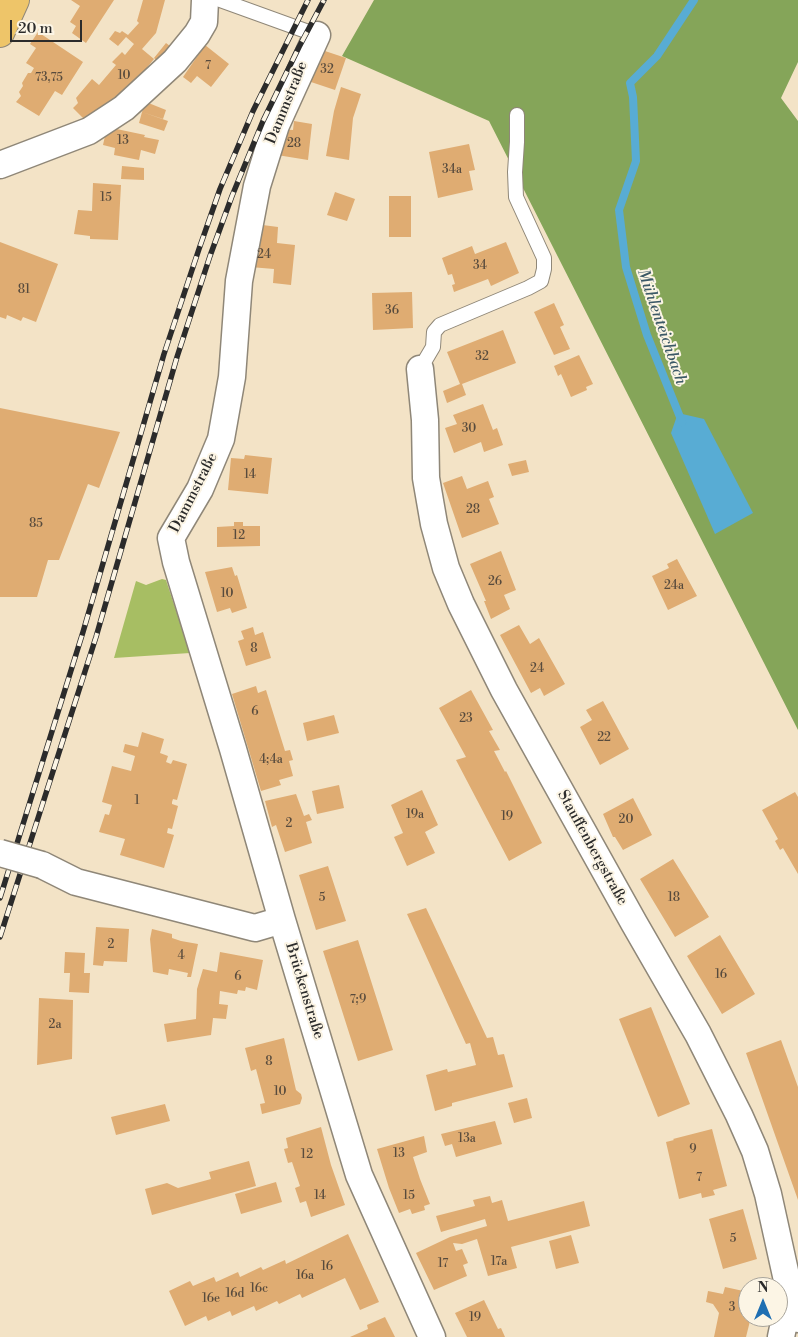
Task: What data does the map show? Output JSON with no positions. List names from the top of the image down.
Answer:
{
  "streets": {
    "street": ["Dammstraße", "Stauffenbergstraße", "Brückenstraße"]
  },
  "crossings": [
    ["Dammstraße", "Brückenstraße"]
  ],
  "water": ["Mühlenteichbach"],
  "house_numbers": [
    "7",
    "32",
    "10",
    "73,75",
    "13",
    "28",
    "34a",
    "15",
    "24",
    "34",
    "81",
    "36",
    "32",
    "30",
    "14",
    "28",
    "85",
    "12",
    "26",
    "24a",
    "10",
    "8",
    "24",
    "6",
    "23",
    "22",
    "4;4a",
    "1",
    "19a",
    "19",
    "20",
    "2",
    "5",
    "18",
    "2",
    "4",
    "16",
    "6",
    "7;9",
    "2a",
    "8",
    "10",
    "13a",
    "9",
    "13",
    "12",
    "7",
    "14",
    "15",
    "5",
    "17a",
    "17",
    "16",
    "16a",
    "16c",
    "16d",
    "16e",
    "3",
    "19"
  ],
  "scale_bar": "20 m",
  "north": "top"
}
